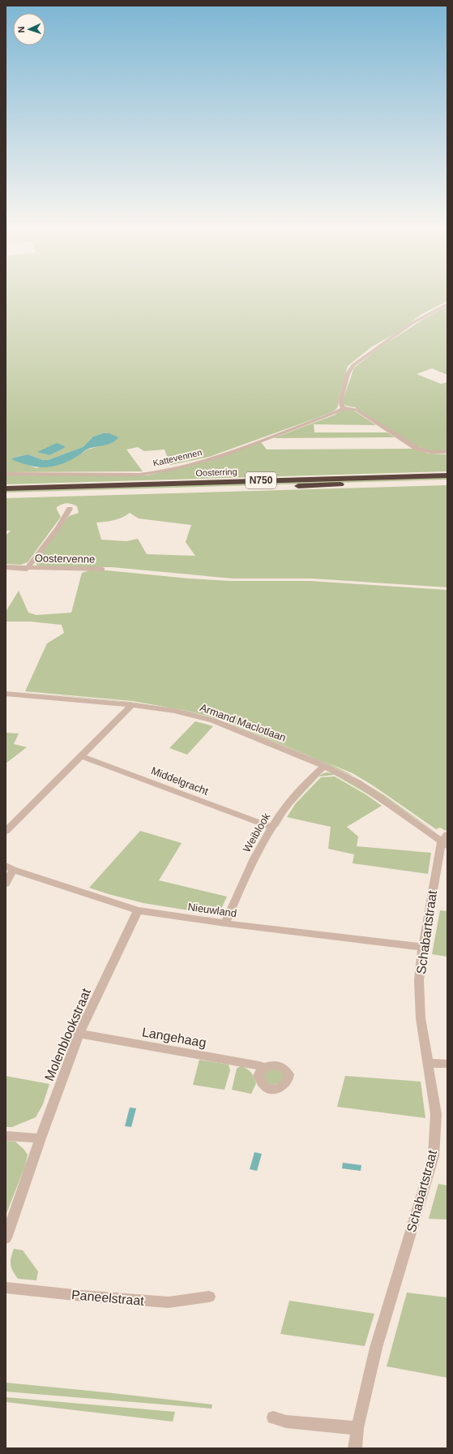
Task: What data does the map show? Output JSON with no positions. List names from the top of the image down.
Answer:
{
  "streets": {
    "highway": ["Oosterring", "N750"],
    "street": [
      "Kattevennen",
      "Oostervenne",
      "Armand Maclotlaan",
      "Middelgracht",
      "Weiblook",
      "Nieuwland",
      "Schabartstraat",
      "Molenblookstraat",
      "Langehaag",
      "Paneelstraat"
    ]
  },
  "crossings": [
    ["Armand Maclotlaan", "Weiblook"],
    ["Armand Maclotlaan", "Schabartstraat"],
    ["Middelgracht", "Weiblook"],
    ["Weiblook", "Nieuwland"],
    ["Nieuwland", "Schabartstraat"],
    ["Nieuwland", "Molenblookstraat"],
    ["Molenblookstraat", "Langehaag"]
  ],
  "north": "left"
}
